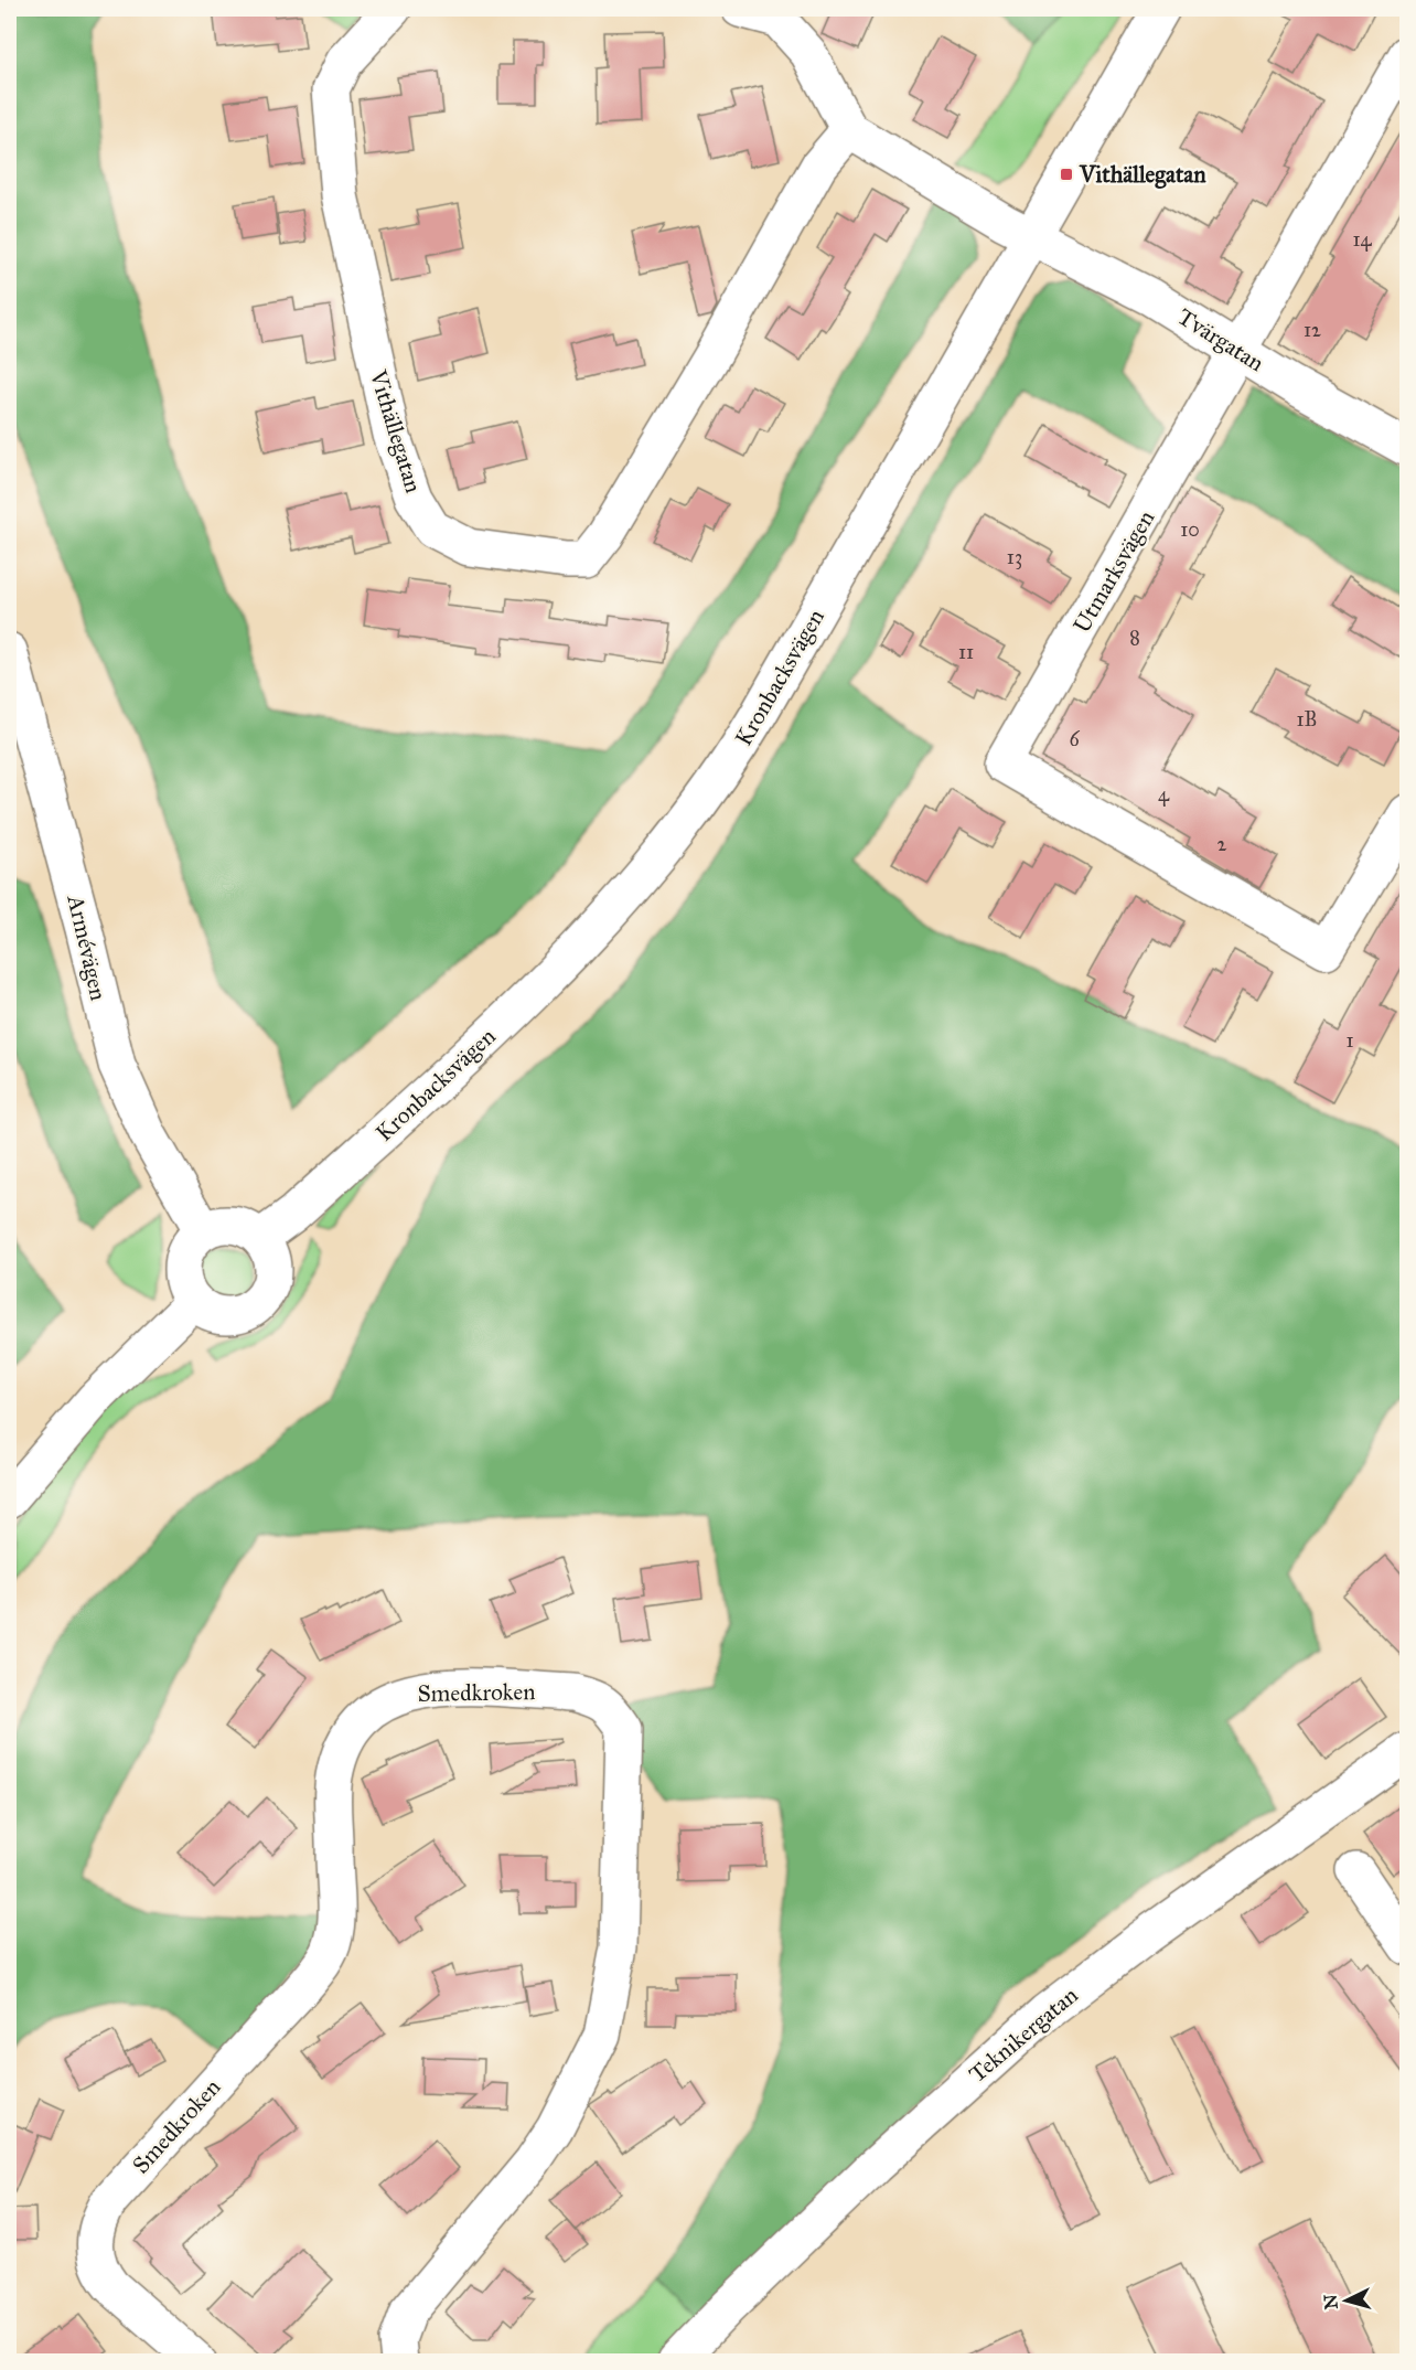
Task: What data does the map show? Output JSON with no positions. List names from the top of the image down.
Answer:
{
  "streets": {
    "street": [
      "Tvärgatan",
      "Vithällegatan",
      "Utmarksvägen",
      "Kronbacksvägen",
      "Armévägen",
      "Smedkroken",
      "Teknikergatan"
    ]
  },
  "crossings": [
    ["Tvärgatan", "Utmarksvägen"],
    ["Tvärgatan", "Kronbacksvägen"],
    ["Kronbacksvägen", "Armévägen"]
  ],
  "places": {
    "transit": ["Vithällegatan"]
  },
  "house_numbers": [
    "14",
    "12",
    "10",
    "13",
    "8",
    "11",
    "1B",
    "6",
    "4",
    "2",
    "1"
  ],
  "north": "left"
}
